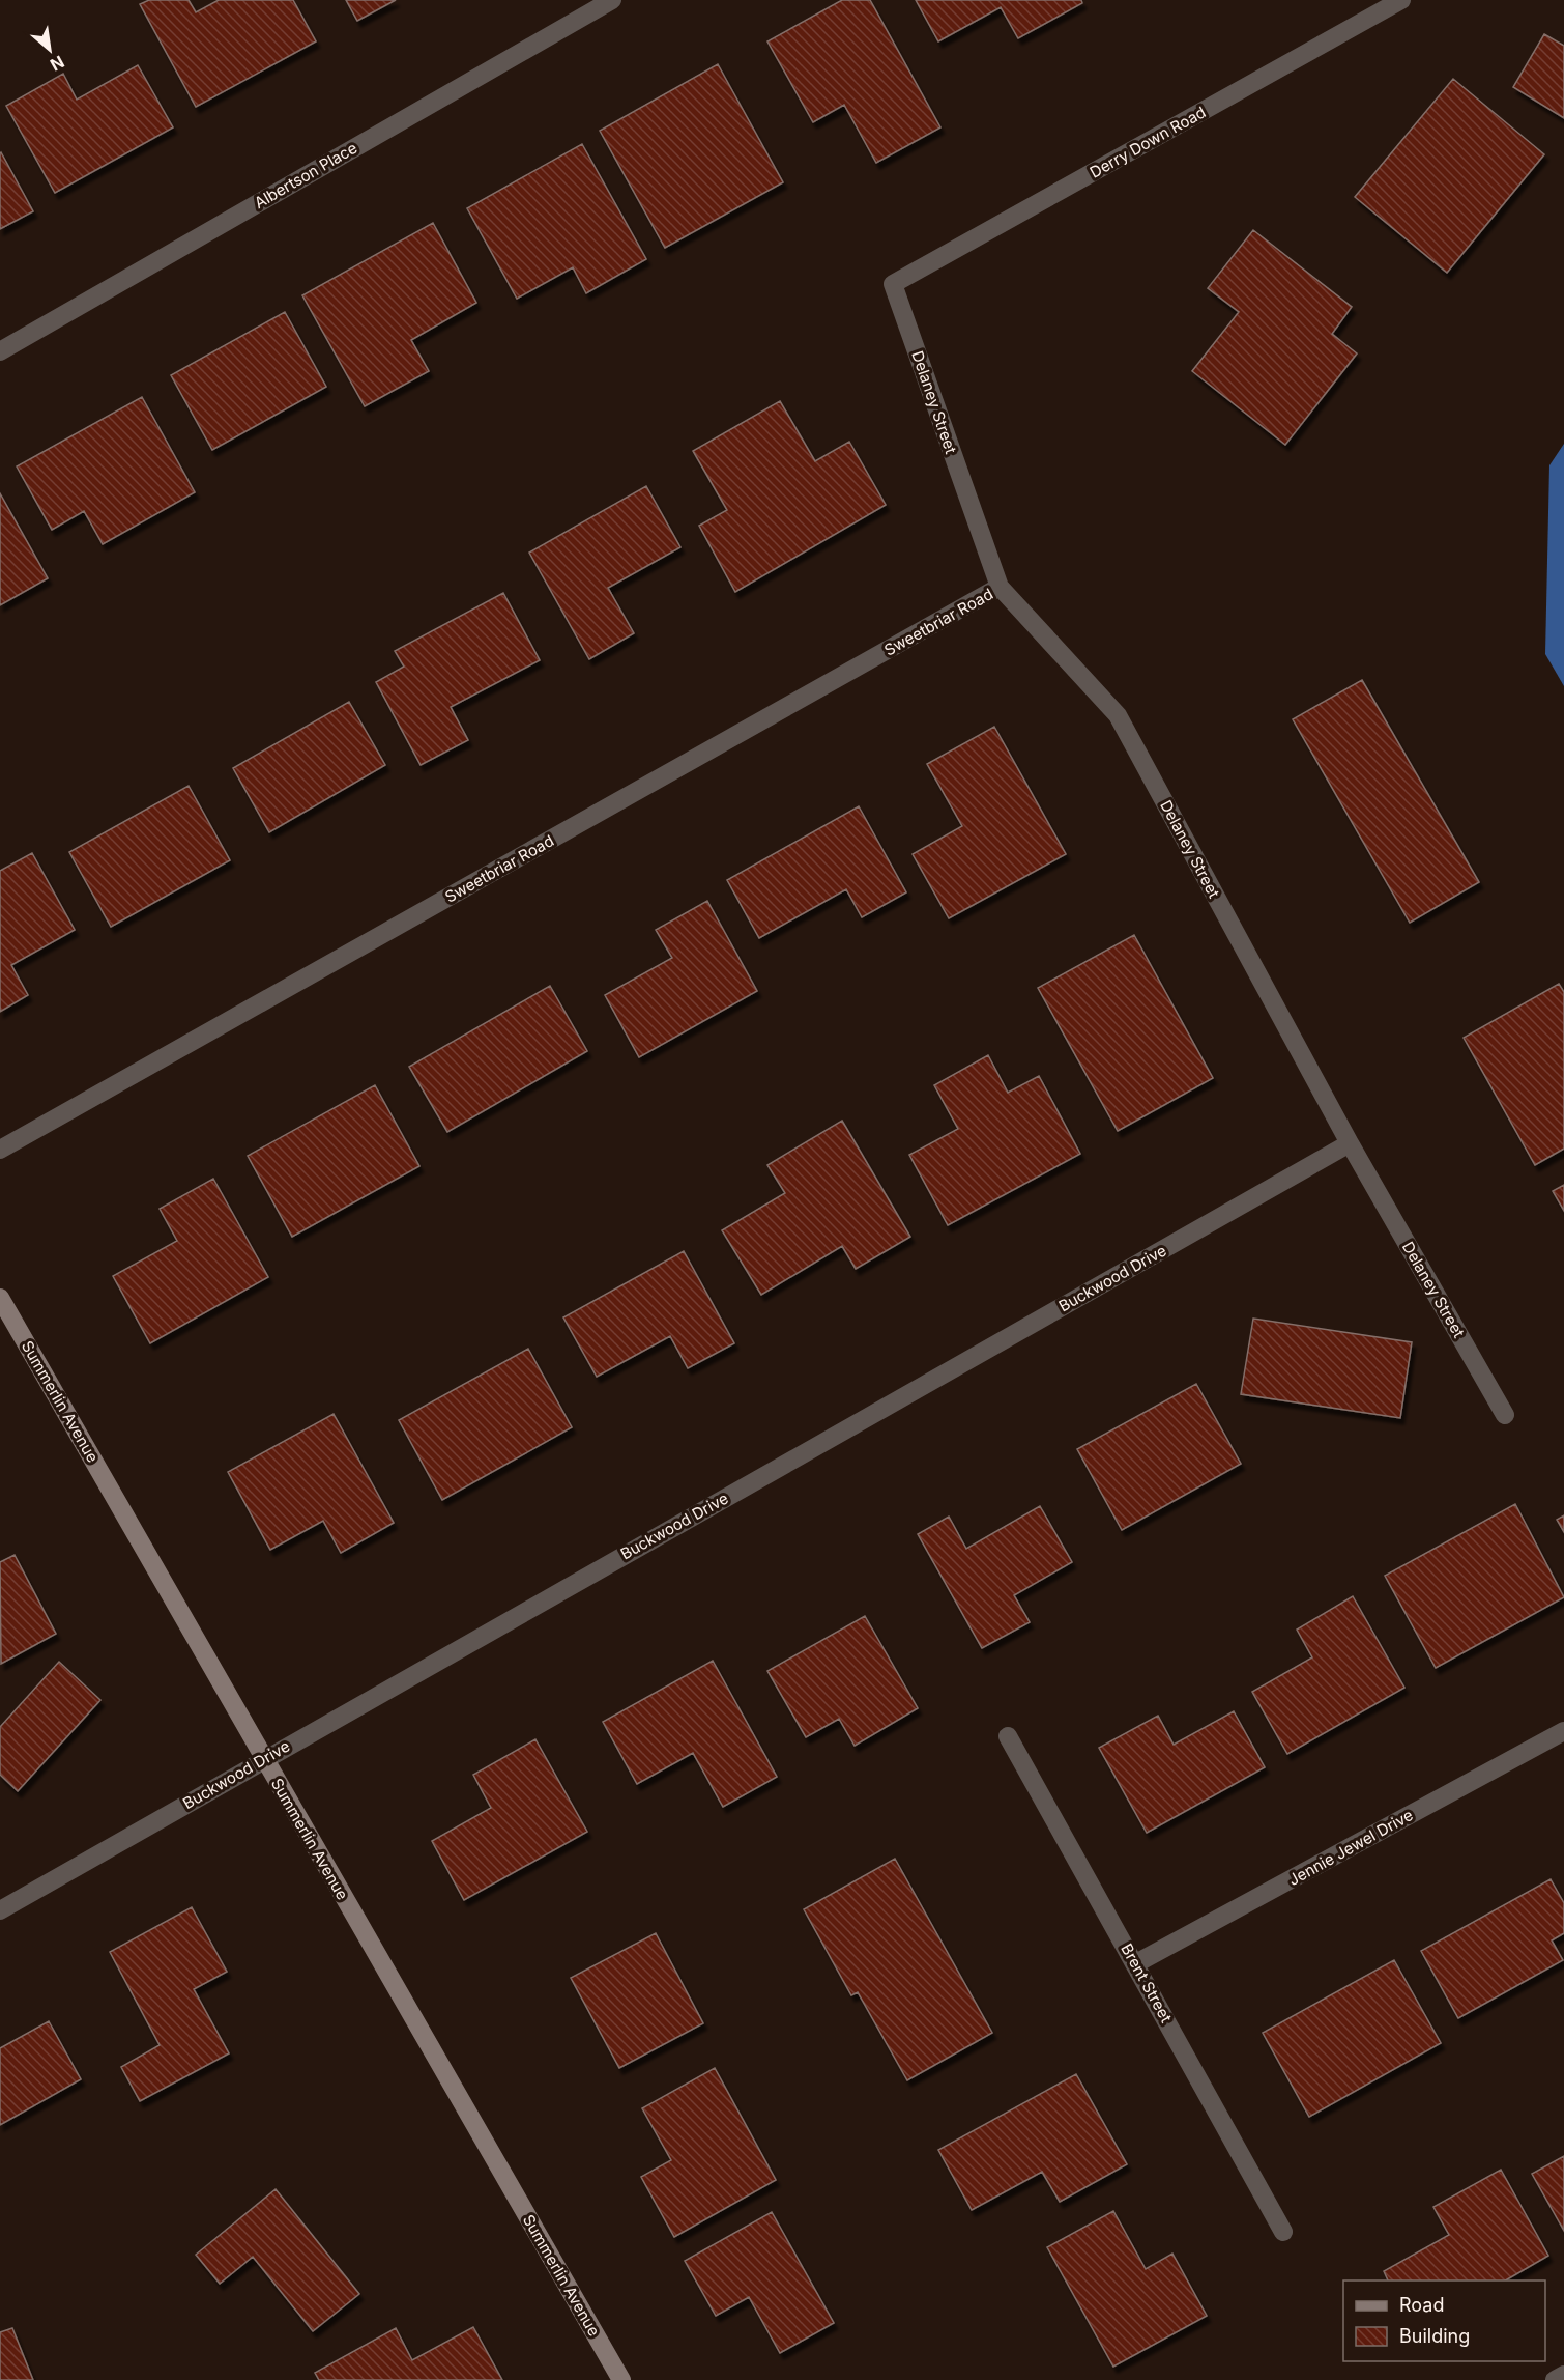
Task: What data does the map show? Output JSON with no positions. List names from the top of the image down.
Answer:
{
  "streets": {
    "street": [
      "Derry Down Road",
      "Albertson Place",
      "Delaney Street",
      "Sweetbriar Road",
      "Buckwood Drive",
      "Summerlin Avenue",
      "Jennie Jewel Drive",
      "Brent Street"
    ]
  },
  "crossings": [
    ["Derry Down Road", "Delaney Street"],
    ["Delaney Street", "Sweetbriar Road"],
    ["Delaney Street", "Buckwood Drive"],
    ["Buckwood Drive", "Summerlin Avenue"],
    ["Jennie Jewel Drive", "Brent Street"]
  ],
  "legend": ["Road", "Building"],
  "north": "bottom right"
}
